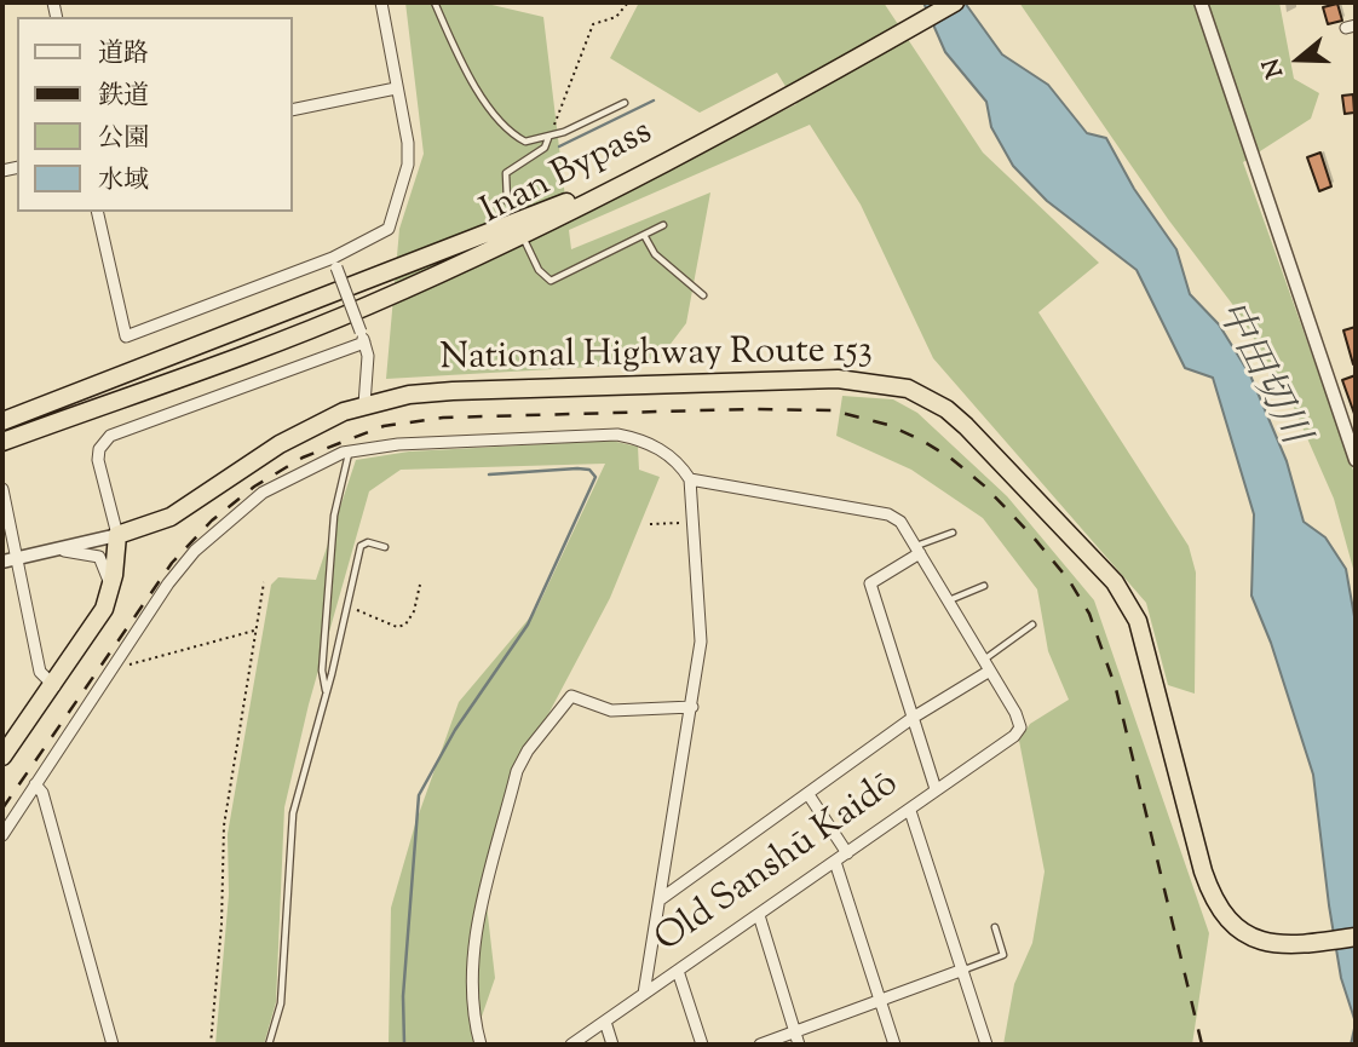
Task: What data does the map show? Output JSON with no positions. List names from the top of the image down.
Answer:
{
  "streets": {
    "highway": ["Inan Bypass", "National Highway Route 153"],
    "street": ["Old Sanshū Kaidō"]
  },
  "water": ["中田切川"],
  "legend": [
    "道路",
    "鉄道",
    "公園",
    "水域"
  ],
  "north": "left"
}
